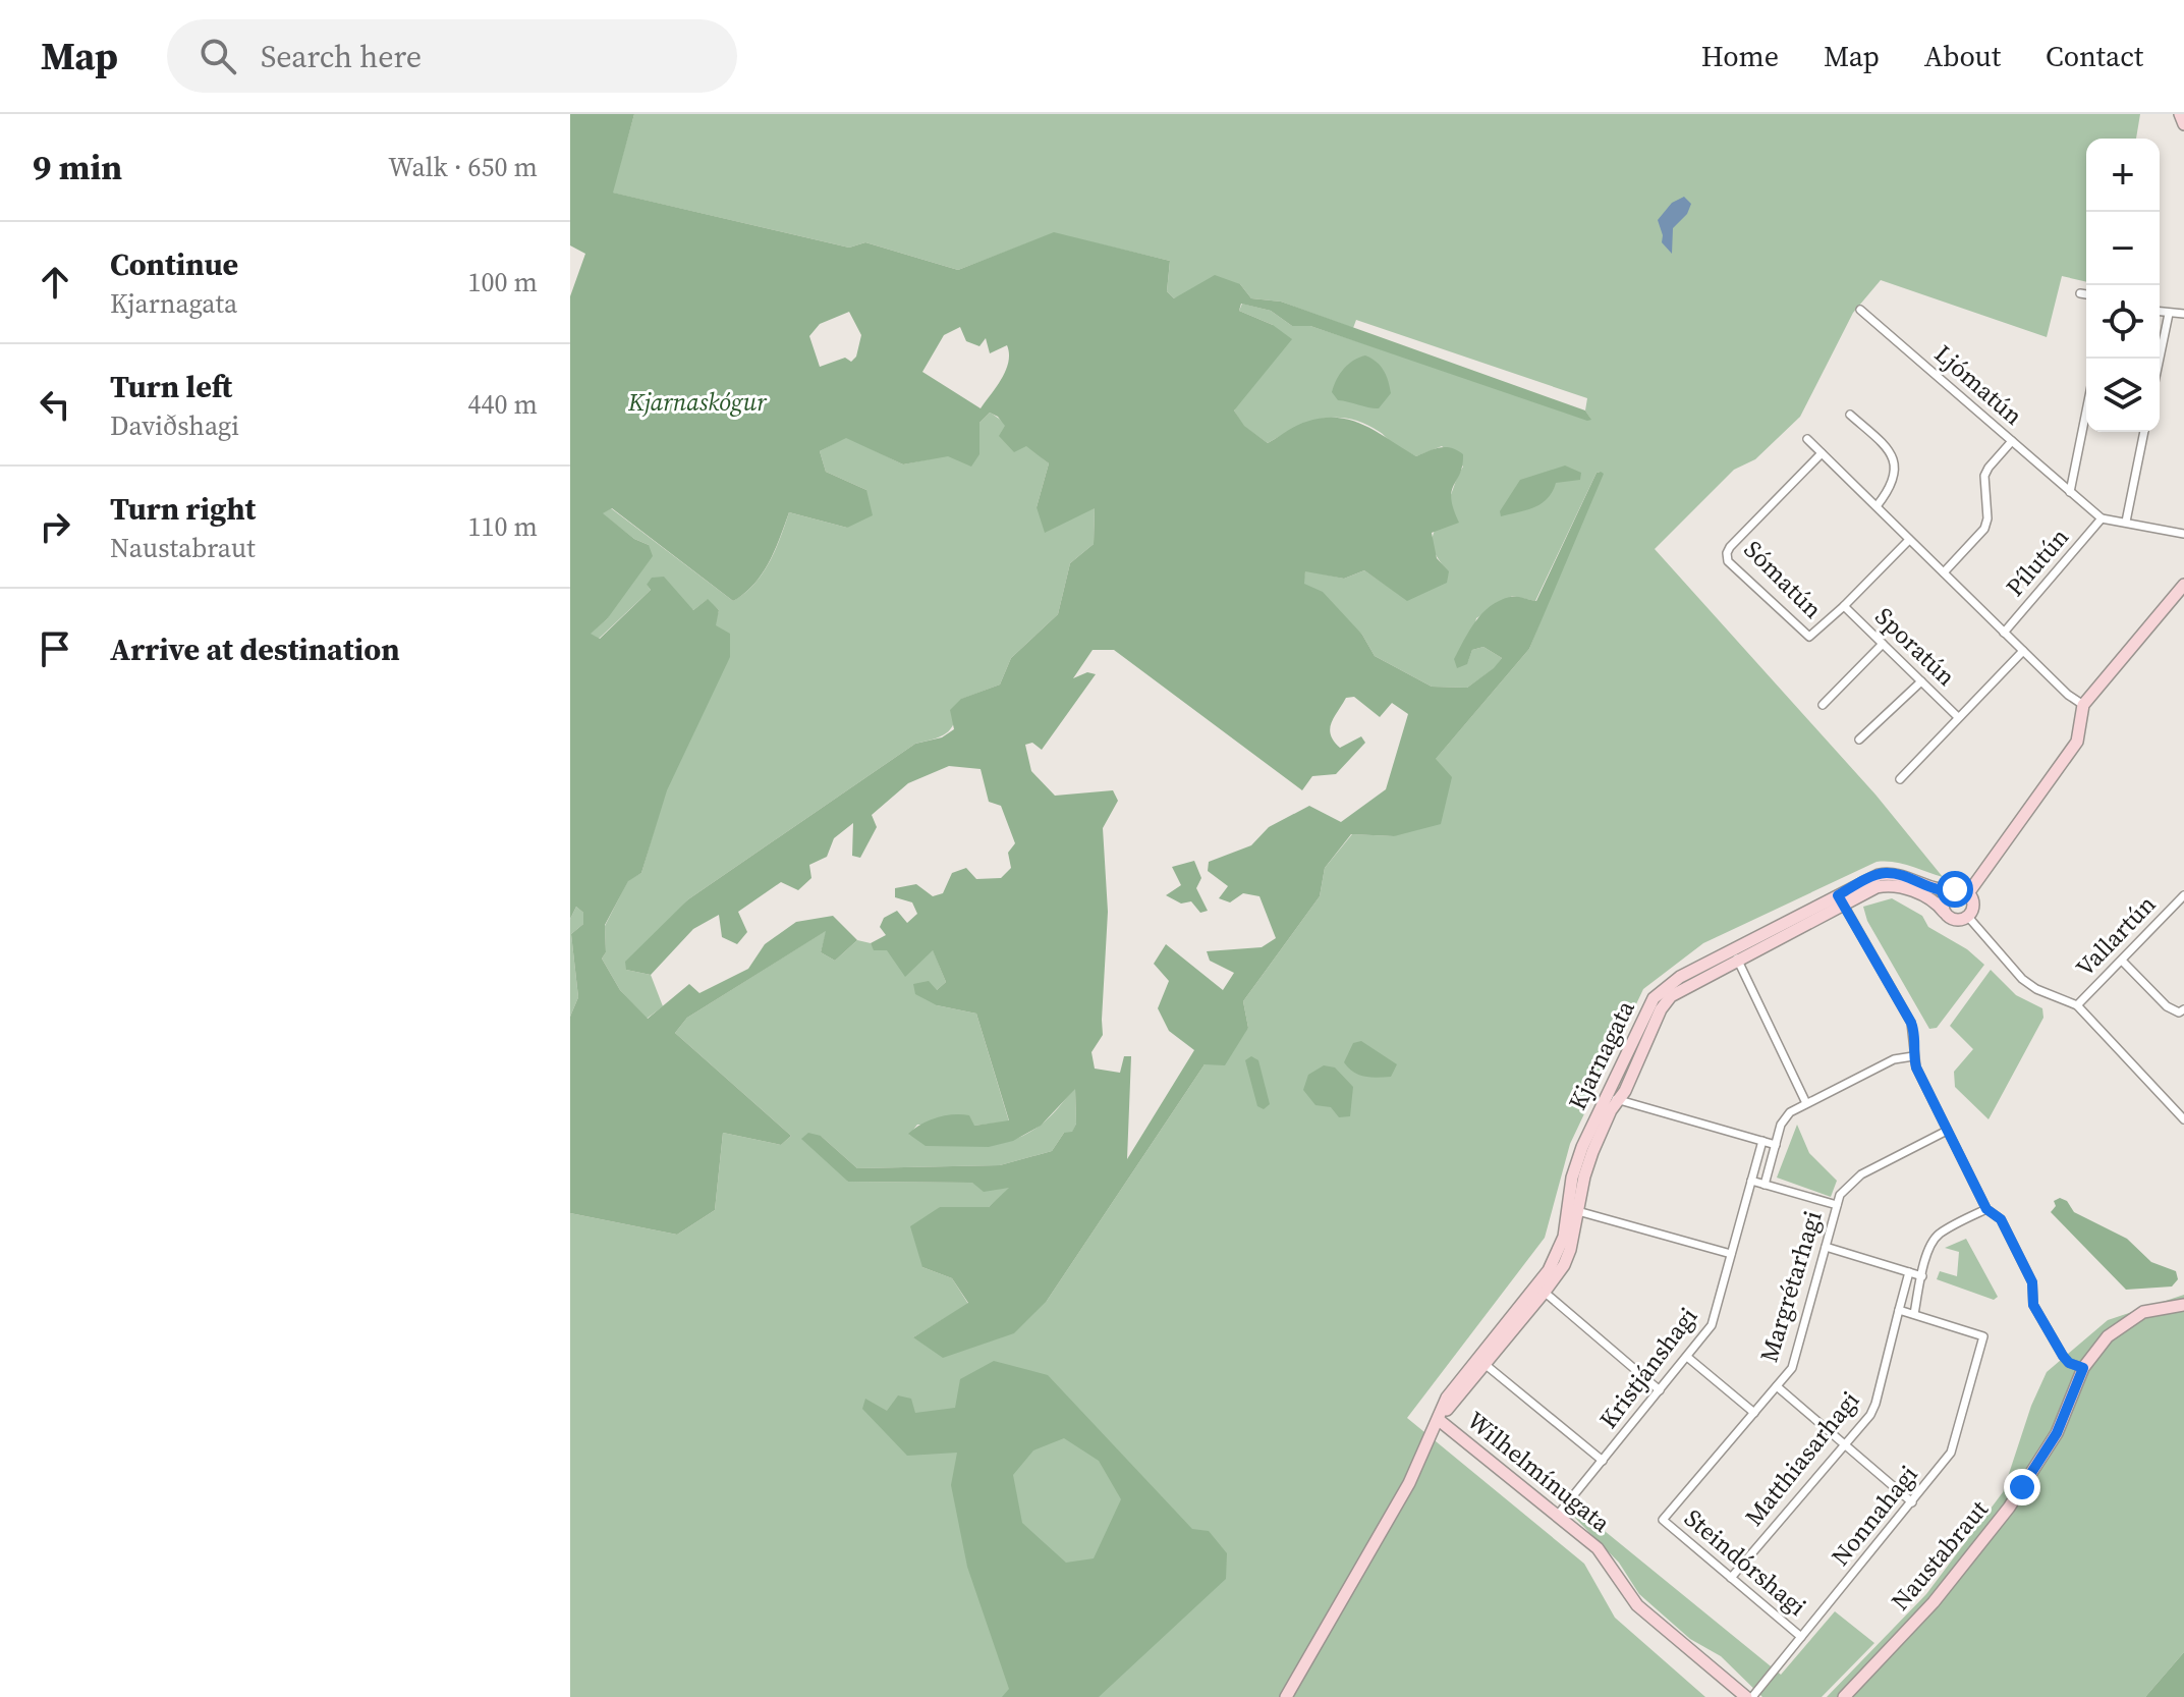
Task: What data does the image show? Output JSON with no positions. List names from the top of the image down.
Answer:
{
  "streets": {
    "street": [
      "Ljómatún",
      "Pílutún",
      "Sómatún",
      "Sporatún",
      "Vallartún",
      "Kjarnagata",
      "Margrétarhagi",
      "Kristjánshagi",
      "Matthiasarhagi",
      "Wilhelmínugata",
      "Nonnahagi",
      "Naustabraut",
      "Steindórshagi"
    ]
  },
  "crossings": [
    ["Ljómatún", "Pílutún"],
    ["Sómatún", "Sporatún"],
    ["Kjarnagata", "Wilhelmínugata"],
    ["Margrétarhagi", "Steindórshagi"],
    ["Kristjánshagi", "Wilhelmínugata"],
    ["Matthiasarhagi", "Steindórshagi"],
    ["Wilhelmínugata", "Nonnahagi"],
    ["Nonnahagi", "Steindórshagi"]
  ],
  "parks": ["Kjarnaskógur"],
  "page": {
    "header": "Map",
    "search": "Search here",
    "nav": [
      "Home",
      "Map",
      "About",
      "Contact"
    ],
    "heading": ["9 min", "Walk · 650 m"],
    "map_buttons": ["+", "−"],
    "list": [
      ["Continue", "Kjarnagata", "100 m"],
      ["Turn left", "Daviðshagi", "440 m"],
      ["Turn right", "Naustabraut", "110 m"],
      "Arrive at destination"
    ]
  }
}
